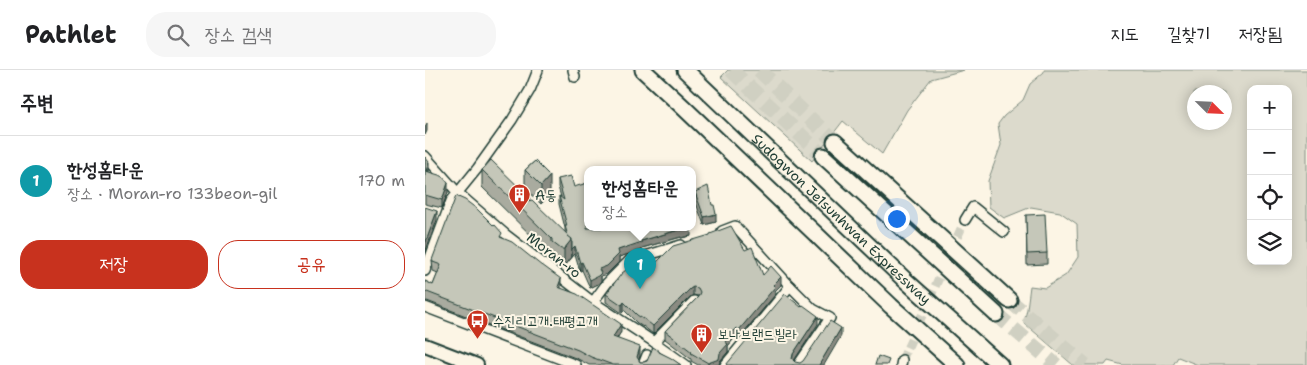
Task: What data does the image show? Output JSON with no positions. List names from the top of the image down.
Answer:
{
  "streets": {
    "highway": ["Sudogwon Je1sunhwan Expressway"],
    "street": ["Moran-ro"]
  },
  "places": {
    "building": ["A동", "보나브랜드빌라"],
    "bus stop": ["수진리고개.태평고개"]
  },
  "north": "bottom right",
  "page": {
    "header": "Pathlet",
    "search": "장소 검색",
    "nav": ["지도", "길찾기", "저장됨"],
    "heading": "주변",
    "map_buttons": ["+", "−"],
    "list": [
      {
        "mark": "1",
        "name": "한성홈타운",
        "note": "장소 · Moran-ro 133beon-gil",
        "value": "170 m"
      }
    ],
    "popup": ["한성홈타운", "장소"],
    "buttons": ["저장", "공유"],
    "pins": "1"
  }
}
